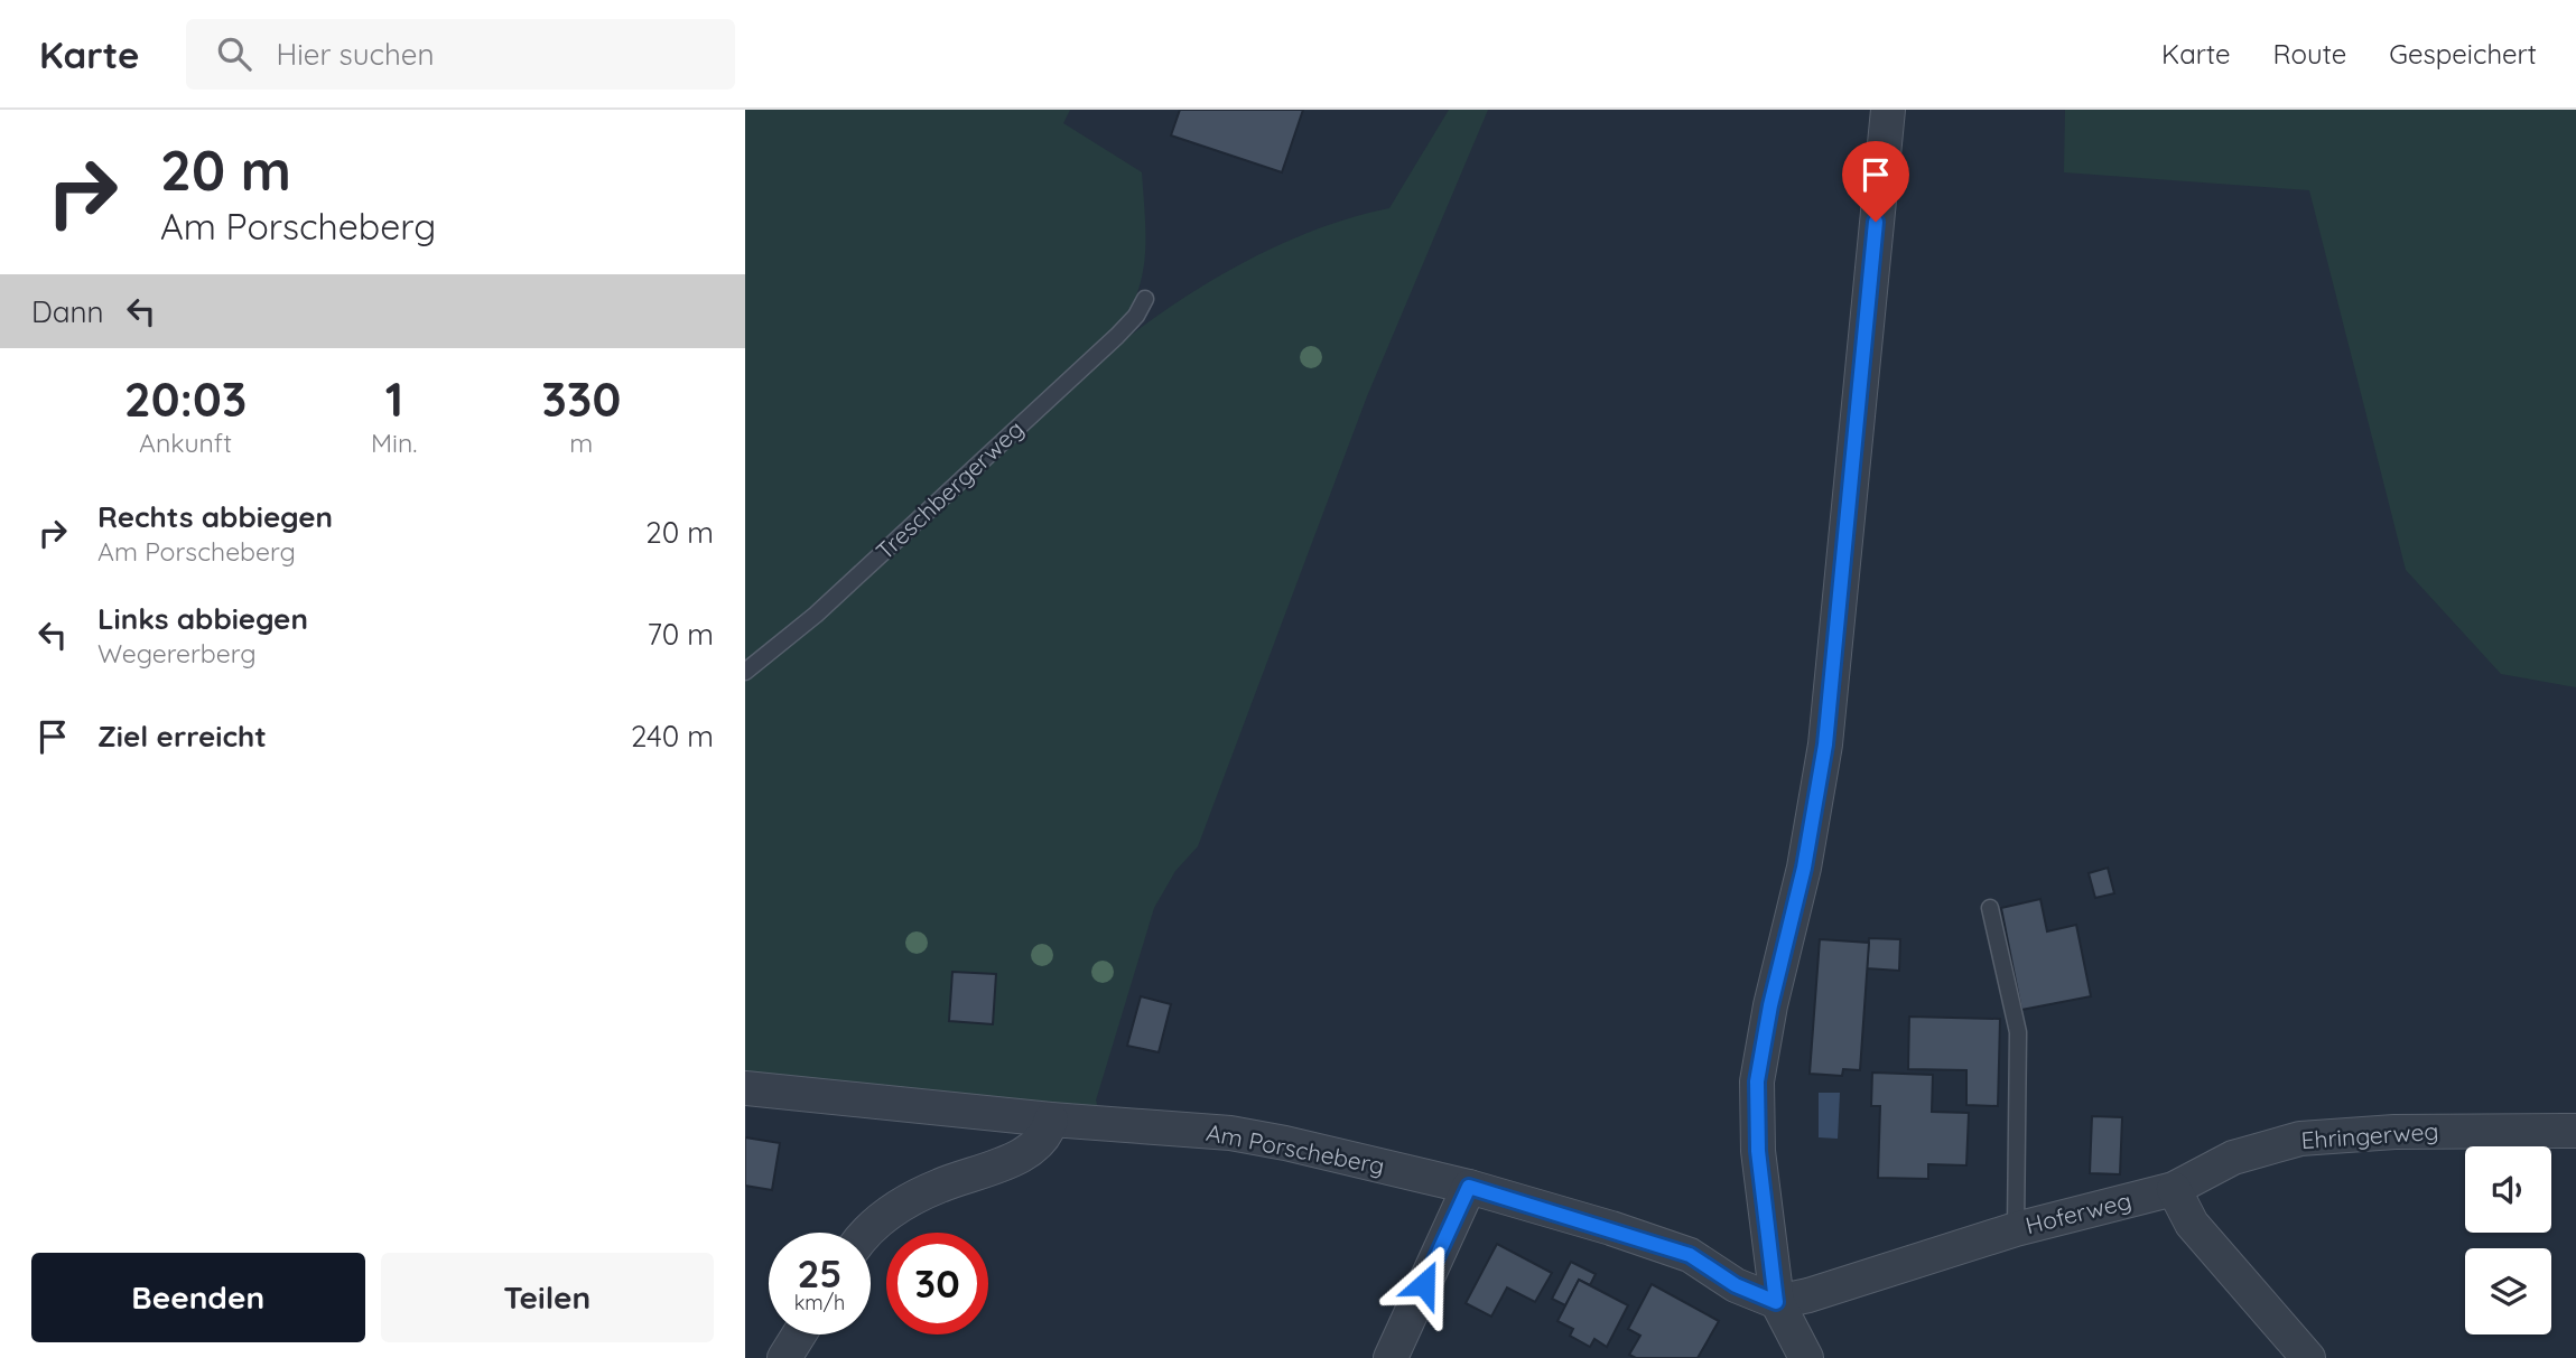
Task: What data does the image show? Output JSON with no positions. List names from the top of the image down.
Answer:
{
  "streets": {
    "street": ["Ehringerweg", "Am Porscheberg", "Hoferweg"],
    "lane": ["Treschbergerweg"]
  },
  "crossings": [
    ["Ehringerweg", "Hoferweg"],
    ["Am Porscheberg", "Hoferweg"]
  ],
  "page": {
    "header": "Karte",
    "search": "Hier suchen",
    "nav": ["Karte", "Route", "Gespeichert"],
    "turn": ["20 m", "Am Porscheberg"],
    "then": "Dann",
    "eta": [
      "20:03",
      "Ankunft",
      "1",
      "Min.",
      "330",
      "m"
    ],
    "list": [
      {
        "name": "Rechts abbiegen",
        "note": "Am Porscheberg",
        "value": "20 m"
      },
      {
        "name": "Links abbiegen",
        "note": "Wegererberg",
        "value": "70 m"
      },
      {
        "name": "Ziel erreicht",
        "value": "240 m"
      }
    ],
    "speed": "25 km/h",
    "limit": "30",
    "buttons": ["Beenden", "Teilen"]
  }
}
